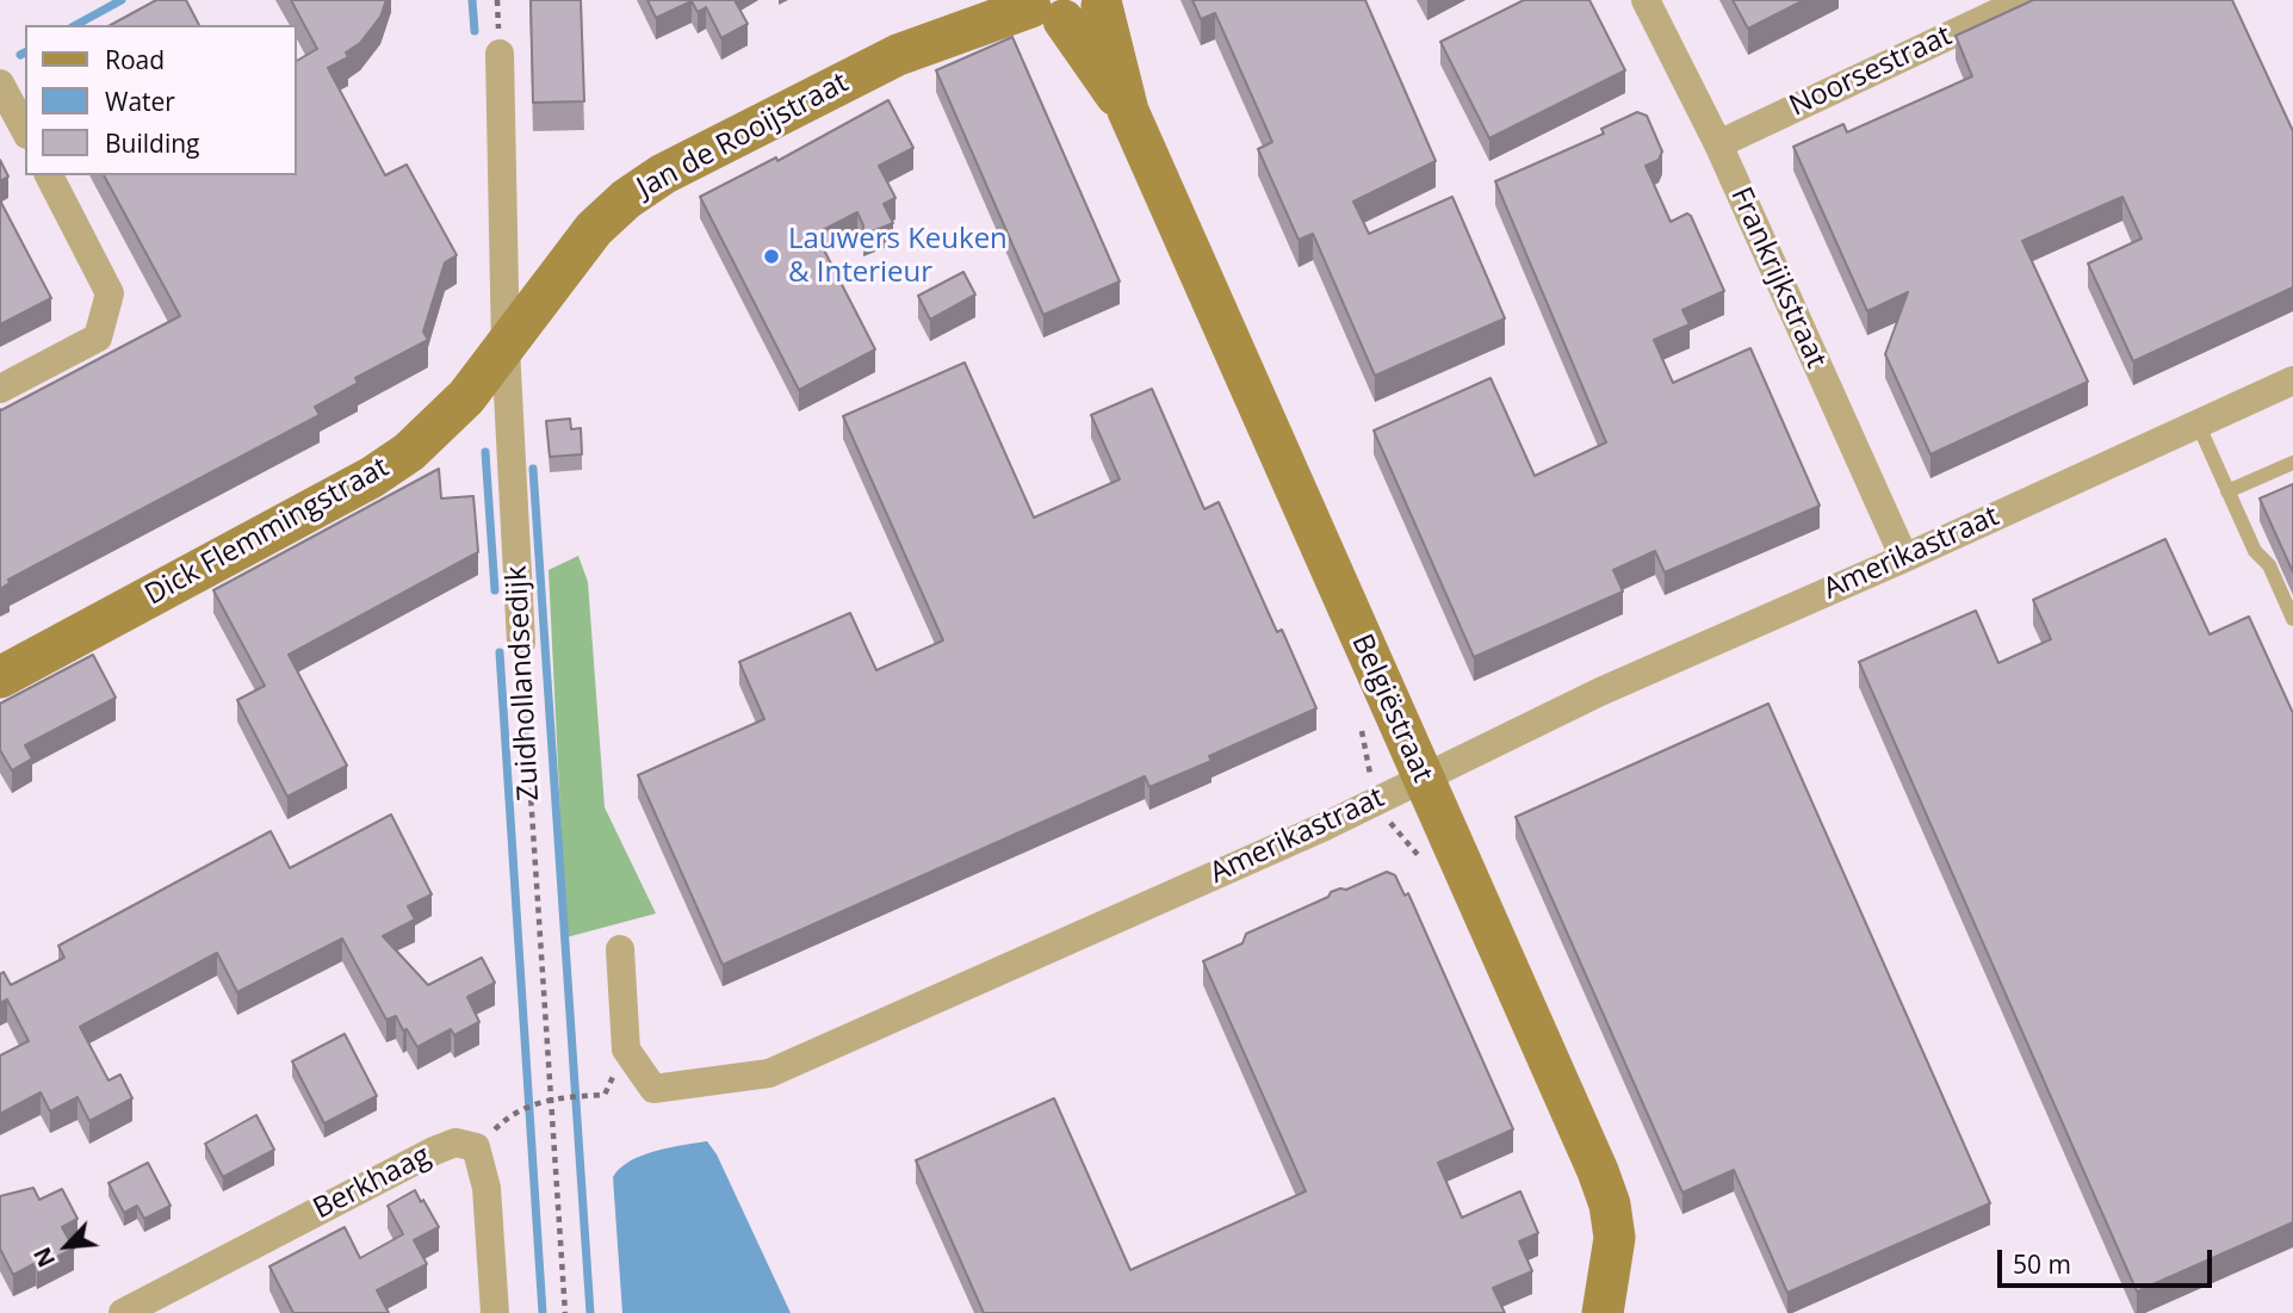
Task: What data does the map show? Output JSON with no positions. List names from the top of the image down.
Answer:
{
  "streets": {
    "main road": ["Jan de Rooijstraat", "Dick Flemmingstraat", "Belgiëstraat"],
    "street": [
      "Noorsestraat",
      "Frankrijkstraat",
      "Amerikastraat",
      "Zuidhollandsedijk",
      "Berkhaag"
    ]
  },
  "crossings": [
    ["Noorsestraat", "Frankrijkstraat"],
    ["Jan de Rooijstraat", "Dick Flemmingstraat"],
    ["Jan de Rooijstraat", "Zuidhollandsedijk"],
    ["Jan de Rooijstraat", "Belgiëstraat"],
    ["Frankrijkstraat", "Amerikastraat"],
    ["Dick Flemmingstraat", "Zuidhollandsedijk"],
    ["Amerikastraat", "Belgiëstraat"]
  ],
  "places": ["Lauwers Keuken & Interieur"],
  "legend": ["Road", "Water", "Building"],
  "scale_bar": "50 m",
  "north": "bottom left"
}
